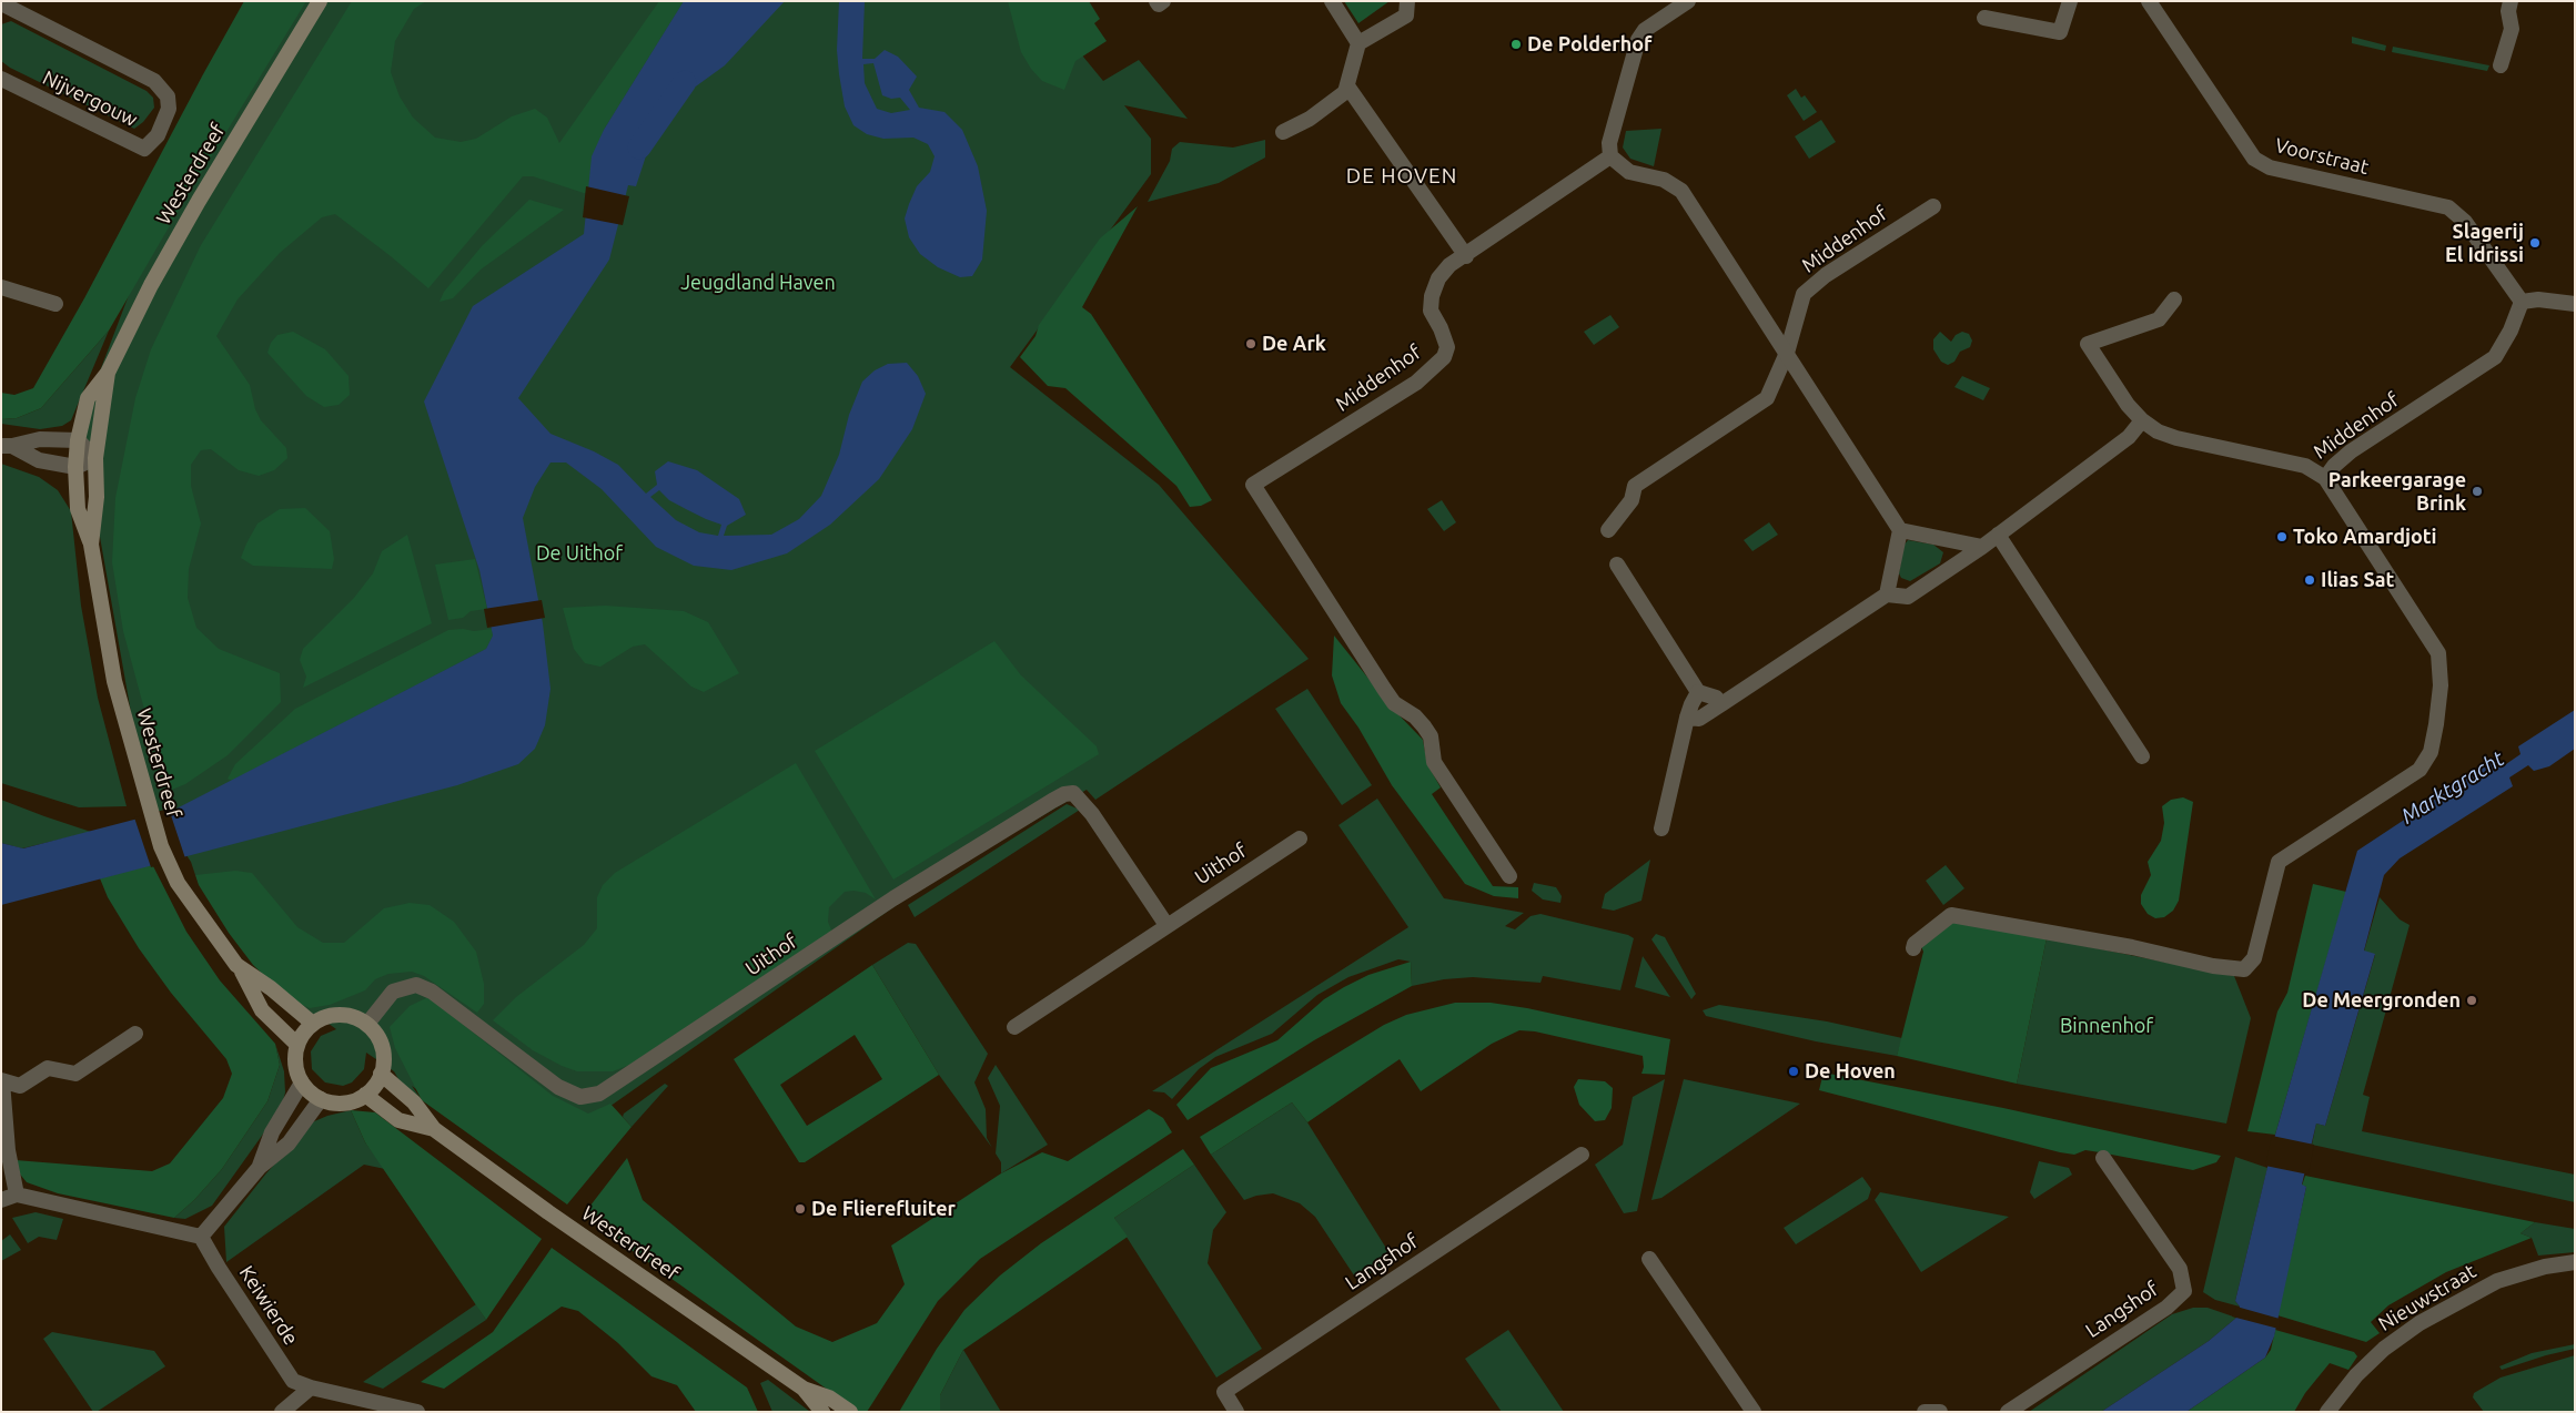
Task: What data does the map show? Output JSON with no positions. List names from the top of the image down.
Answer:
{
  "streets": {
    "main road": ["Westerdreef"],
    "street": [
      "Nijvergouw",
      "Voorstraat",
      "Middenhof",
      "Uithof",
      "Langshof",
      "Nieuwstraat",
      "Keiwierde"
    ]
  },
  "crossings": [
    ["Voorstraat", "Middenhof"],
    ["Westerdreef", "Uithof"]
  ],
  "districts": ["DE HOVEN"],
  "water": ["Marktgracht"],
  "parks": ["Jeugdland Haven", "De Uithof", "Binnenhof"],
  "places": [
    "De Polderhof",
    "Slagerij El Idrissi",
    "De Ark",
    "Parkeergarage Brink",
    "Toko Amardjoti",
    "Ilias Sat",
    "De Meergronden",
    "De Hoven",
    "De Flierefluiter"
  ]
}
